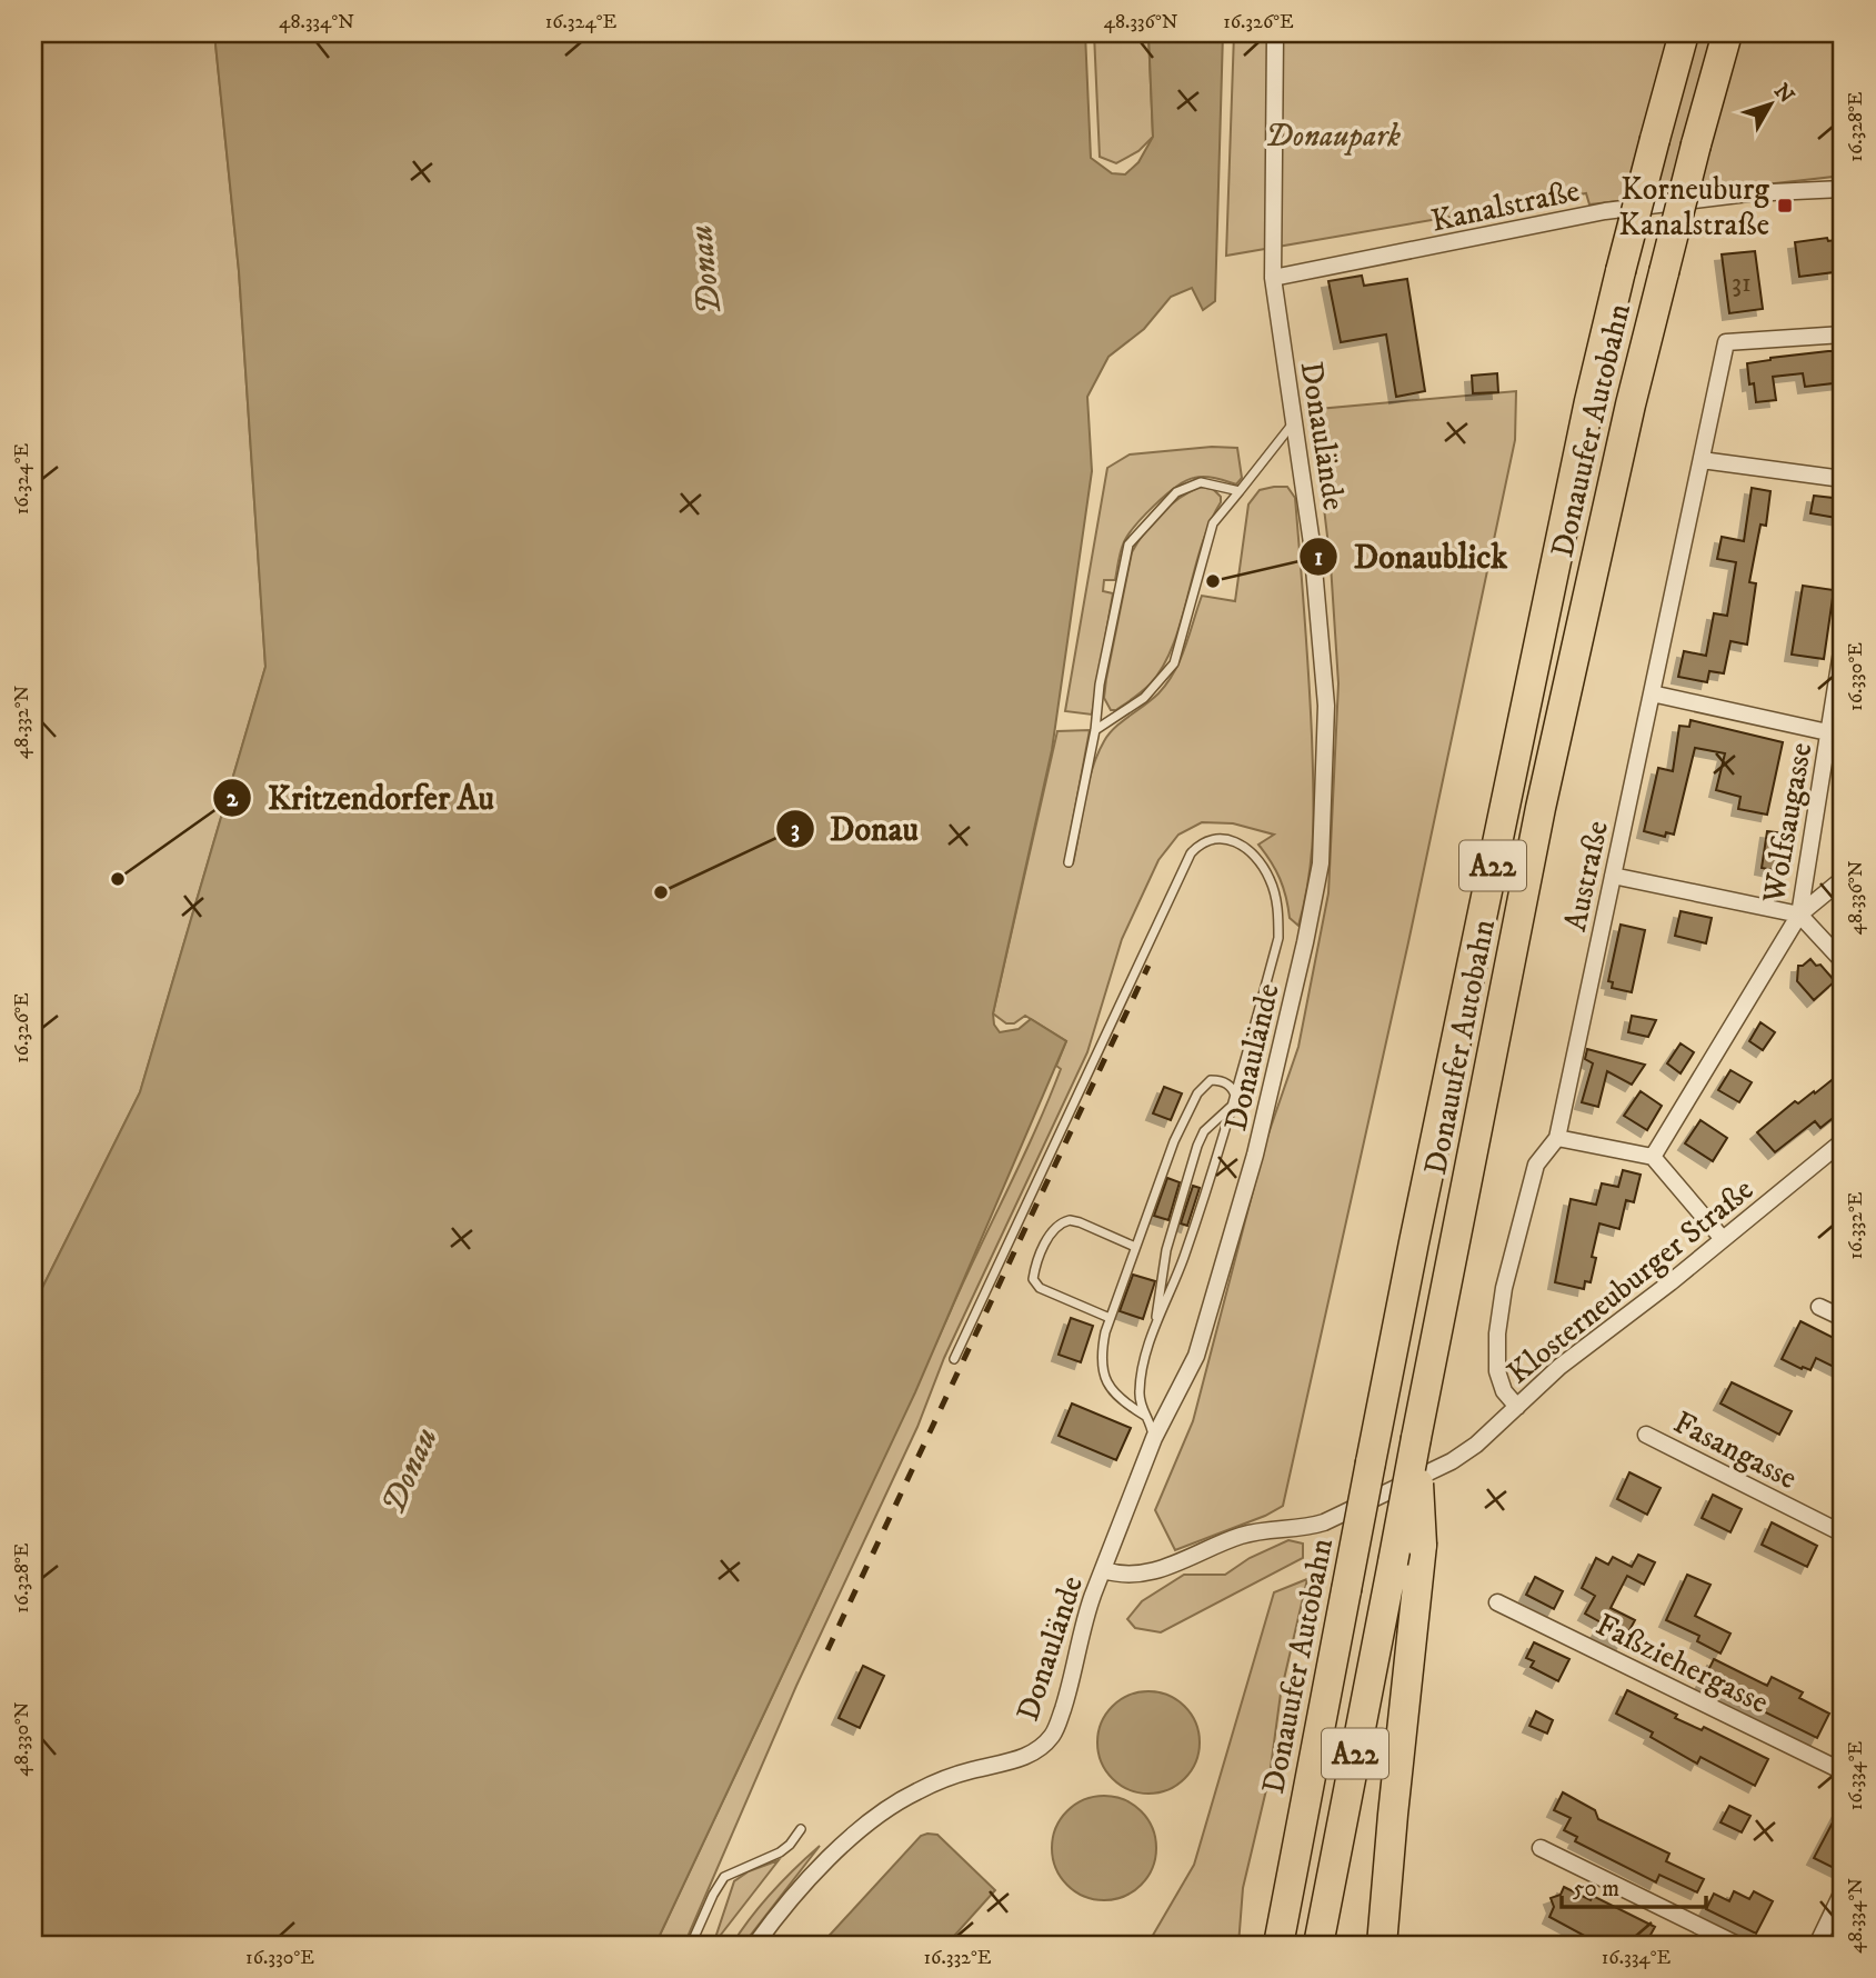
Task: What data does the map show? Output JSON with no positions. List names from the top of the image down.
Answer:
{
  "streets": {
    "highway": ["Donauufer Autobahn", "A22"],
    "street": [
      "Kanalstraße",
      "Donaulände",
      "Wolfsaugasse",
      "Austraße",
      "Klosterneuburger Straße",
      "Fasangasse",
      "Faßziehergasse"
    ]
  },
  "crossings": [
    ["Kanalstraße", "Donaulände"],
    ["Donaulände", "Klosterneuburger Straße"],
    ["Austraße", "Klosterneuburger Straße"]
  ],
  "water": ["Donau"],
  "parks": ["Donaupark"],
  "places": {
    "transit": ["Korneuburg Kanalstraße"],
    "other": ["Donaublick", "Kritzendorfer Au", "Donau"]
  },
  "house_numbers": ["31"],
  "scale_bar": "50 m",
  "north": "top right",
  "coordinates": [
    "48.334°N",
    "16.324°E",
    "48.336°N",
    "16.326°E",
    "16.328°E",
    "16.330°E",
    "48.332°N",
    "16.332°E",
    "48.330°N",
    "16.334°E"
  ]
}
